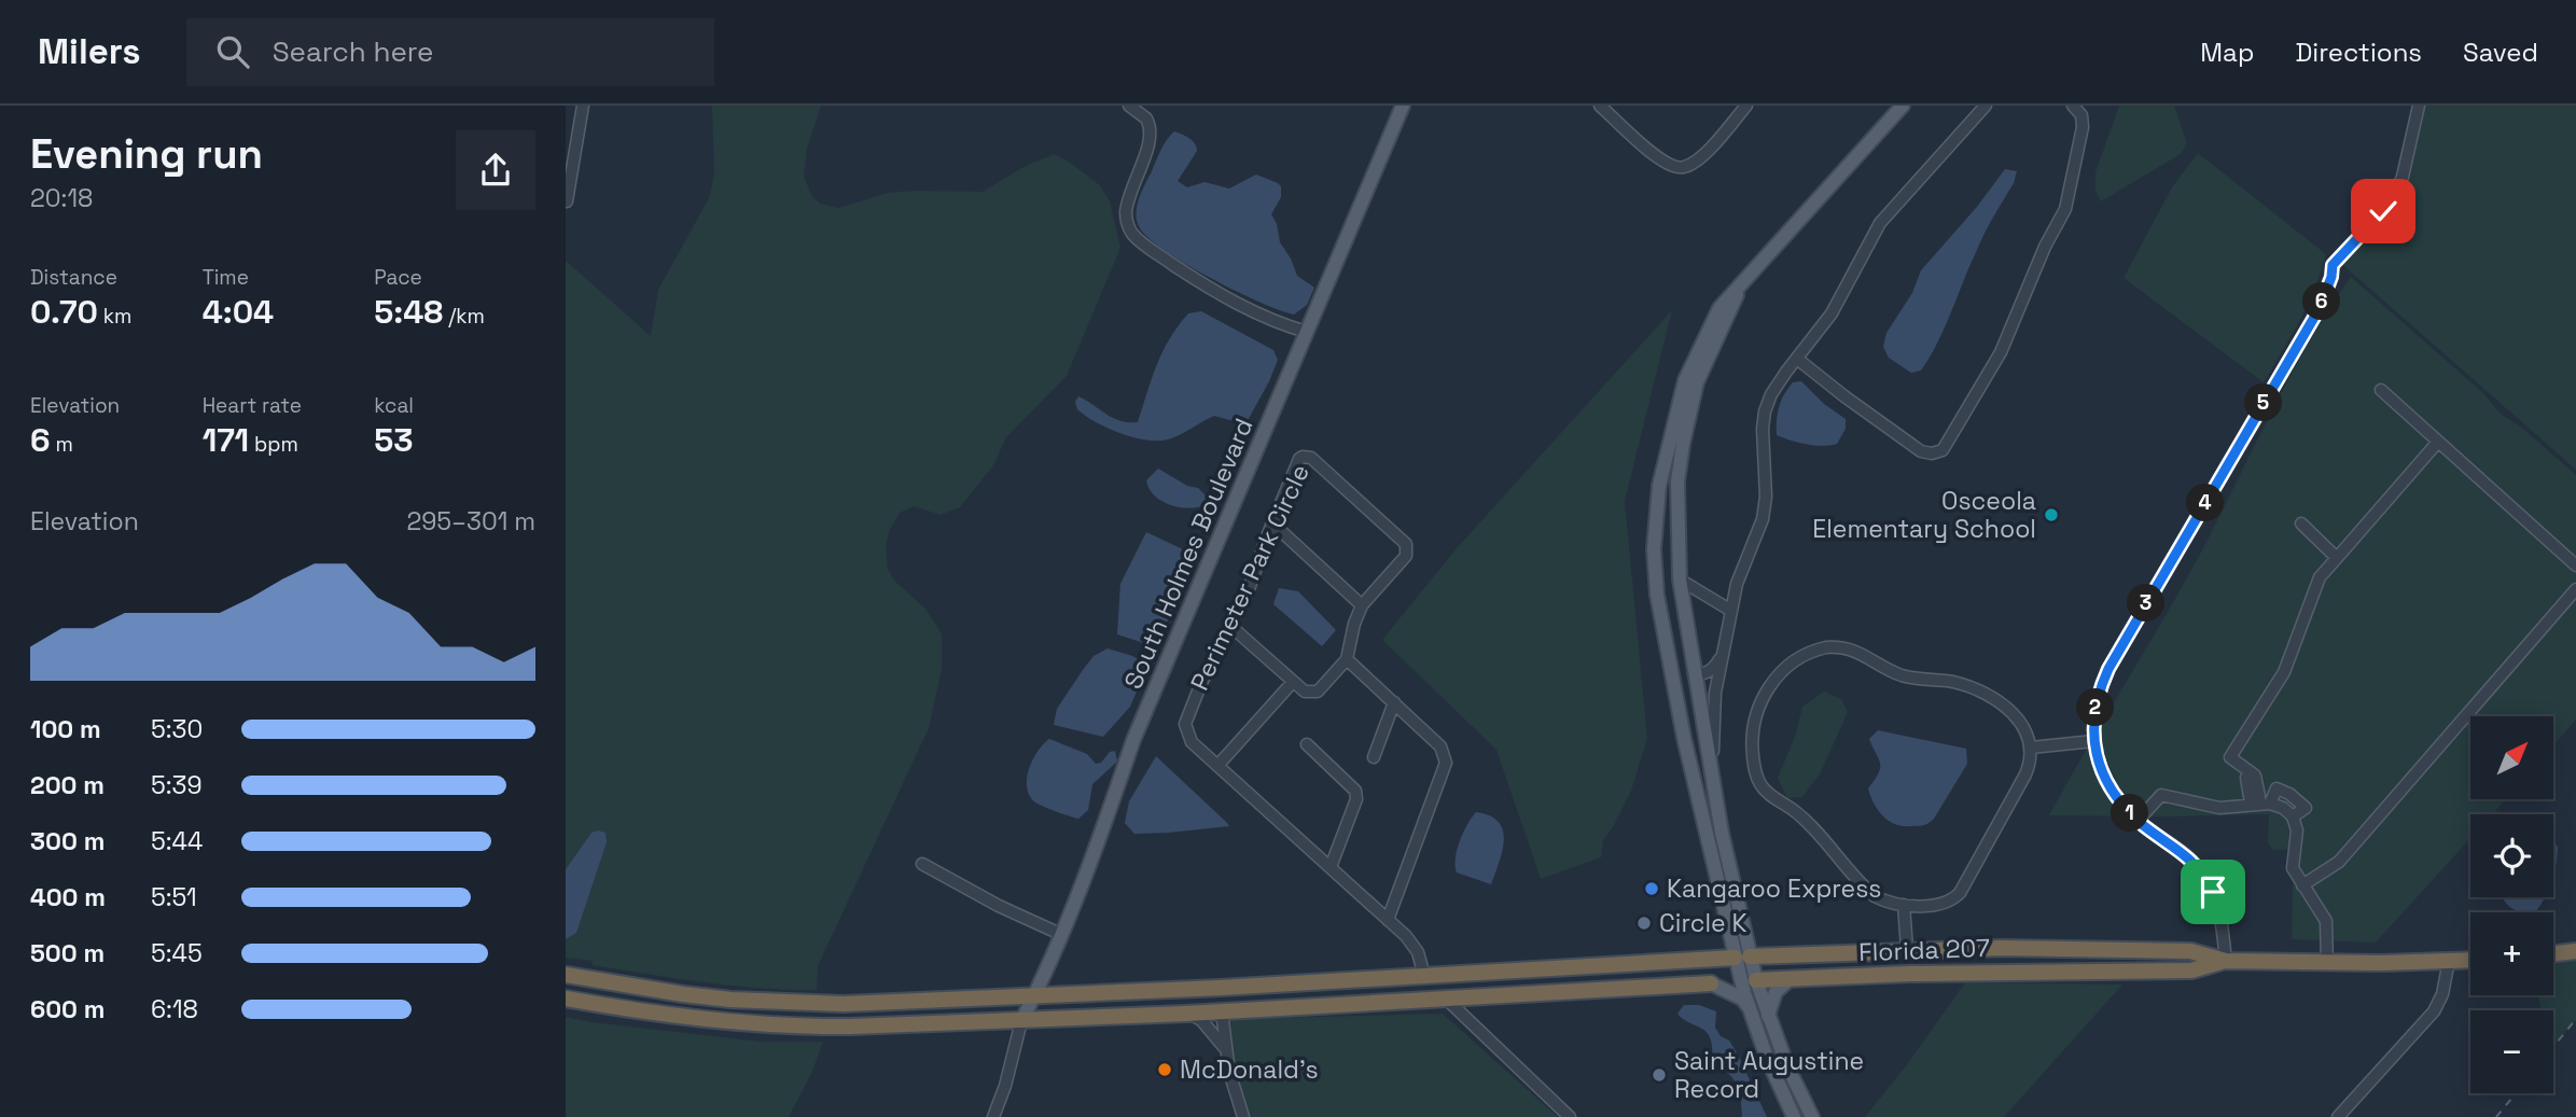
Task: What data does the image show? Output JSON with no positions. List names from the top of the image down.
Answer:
{
  "streets": {
    "highway": ["Florida 207"],
    "main road": ["South Holmes Boulevard"],
    "street": ["Perimeter Park Circle"]
  },
  "places": [
    "Osceola Elementary School",
    "Kangaroo Express",
    "Circle K",
    "McDonald's",
    "Saint Augustine Record"
  ],
  "north": "top right",
  "page": {
    "header": "Milers",
    "search": "Search here",
    "nav": ["Map", "Directions", "Saved"],
    "heading": ["Evening run", "20:18"],
    "stats": [
      ["Distance", "0.70 km"],
      ["Time", "4:04"],
      ["Pace", "5:48 /km"],
      ["Elevation", "6 m"],
      ["Heart rate", "171 bpm"],
      ["kcal", "53"]
    ],
    "pins": [
      "6",
      "5",
      "4",
      "3",
      "2",
      "1"
    ],
    "chart": ["Elevation", "295–301 m"],
    "list": [
      {
        "name": "100 m",
        "note": "5:30"
      },
      {
        "name": "200 m",
        "note": "5:39"
      },
      {
        "name": "300 m",
        "note": "5:44"
      },
      {
        "name": "400 m",
        "note": "5:51"
      },
      {
        "name": "500 m",
        "note": "5:45"
      },
      {
        "name": "600 m",
        "note": "6:18"
      }
    ],
    "map_buttons": ["+", "−"]
  }
}
